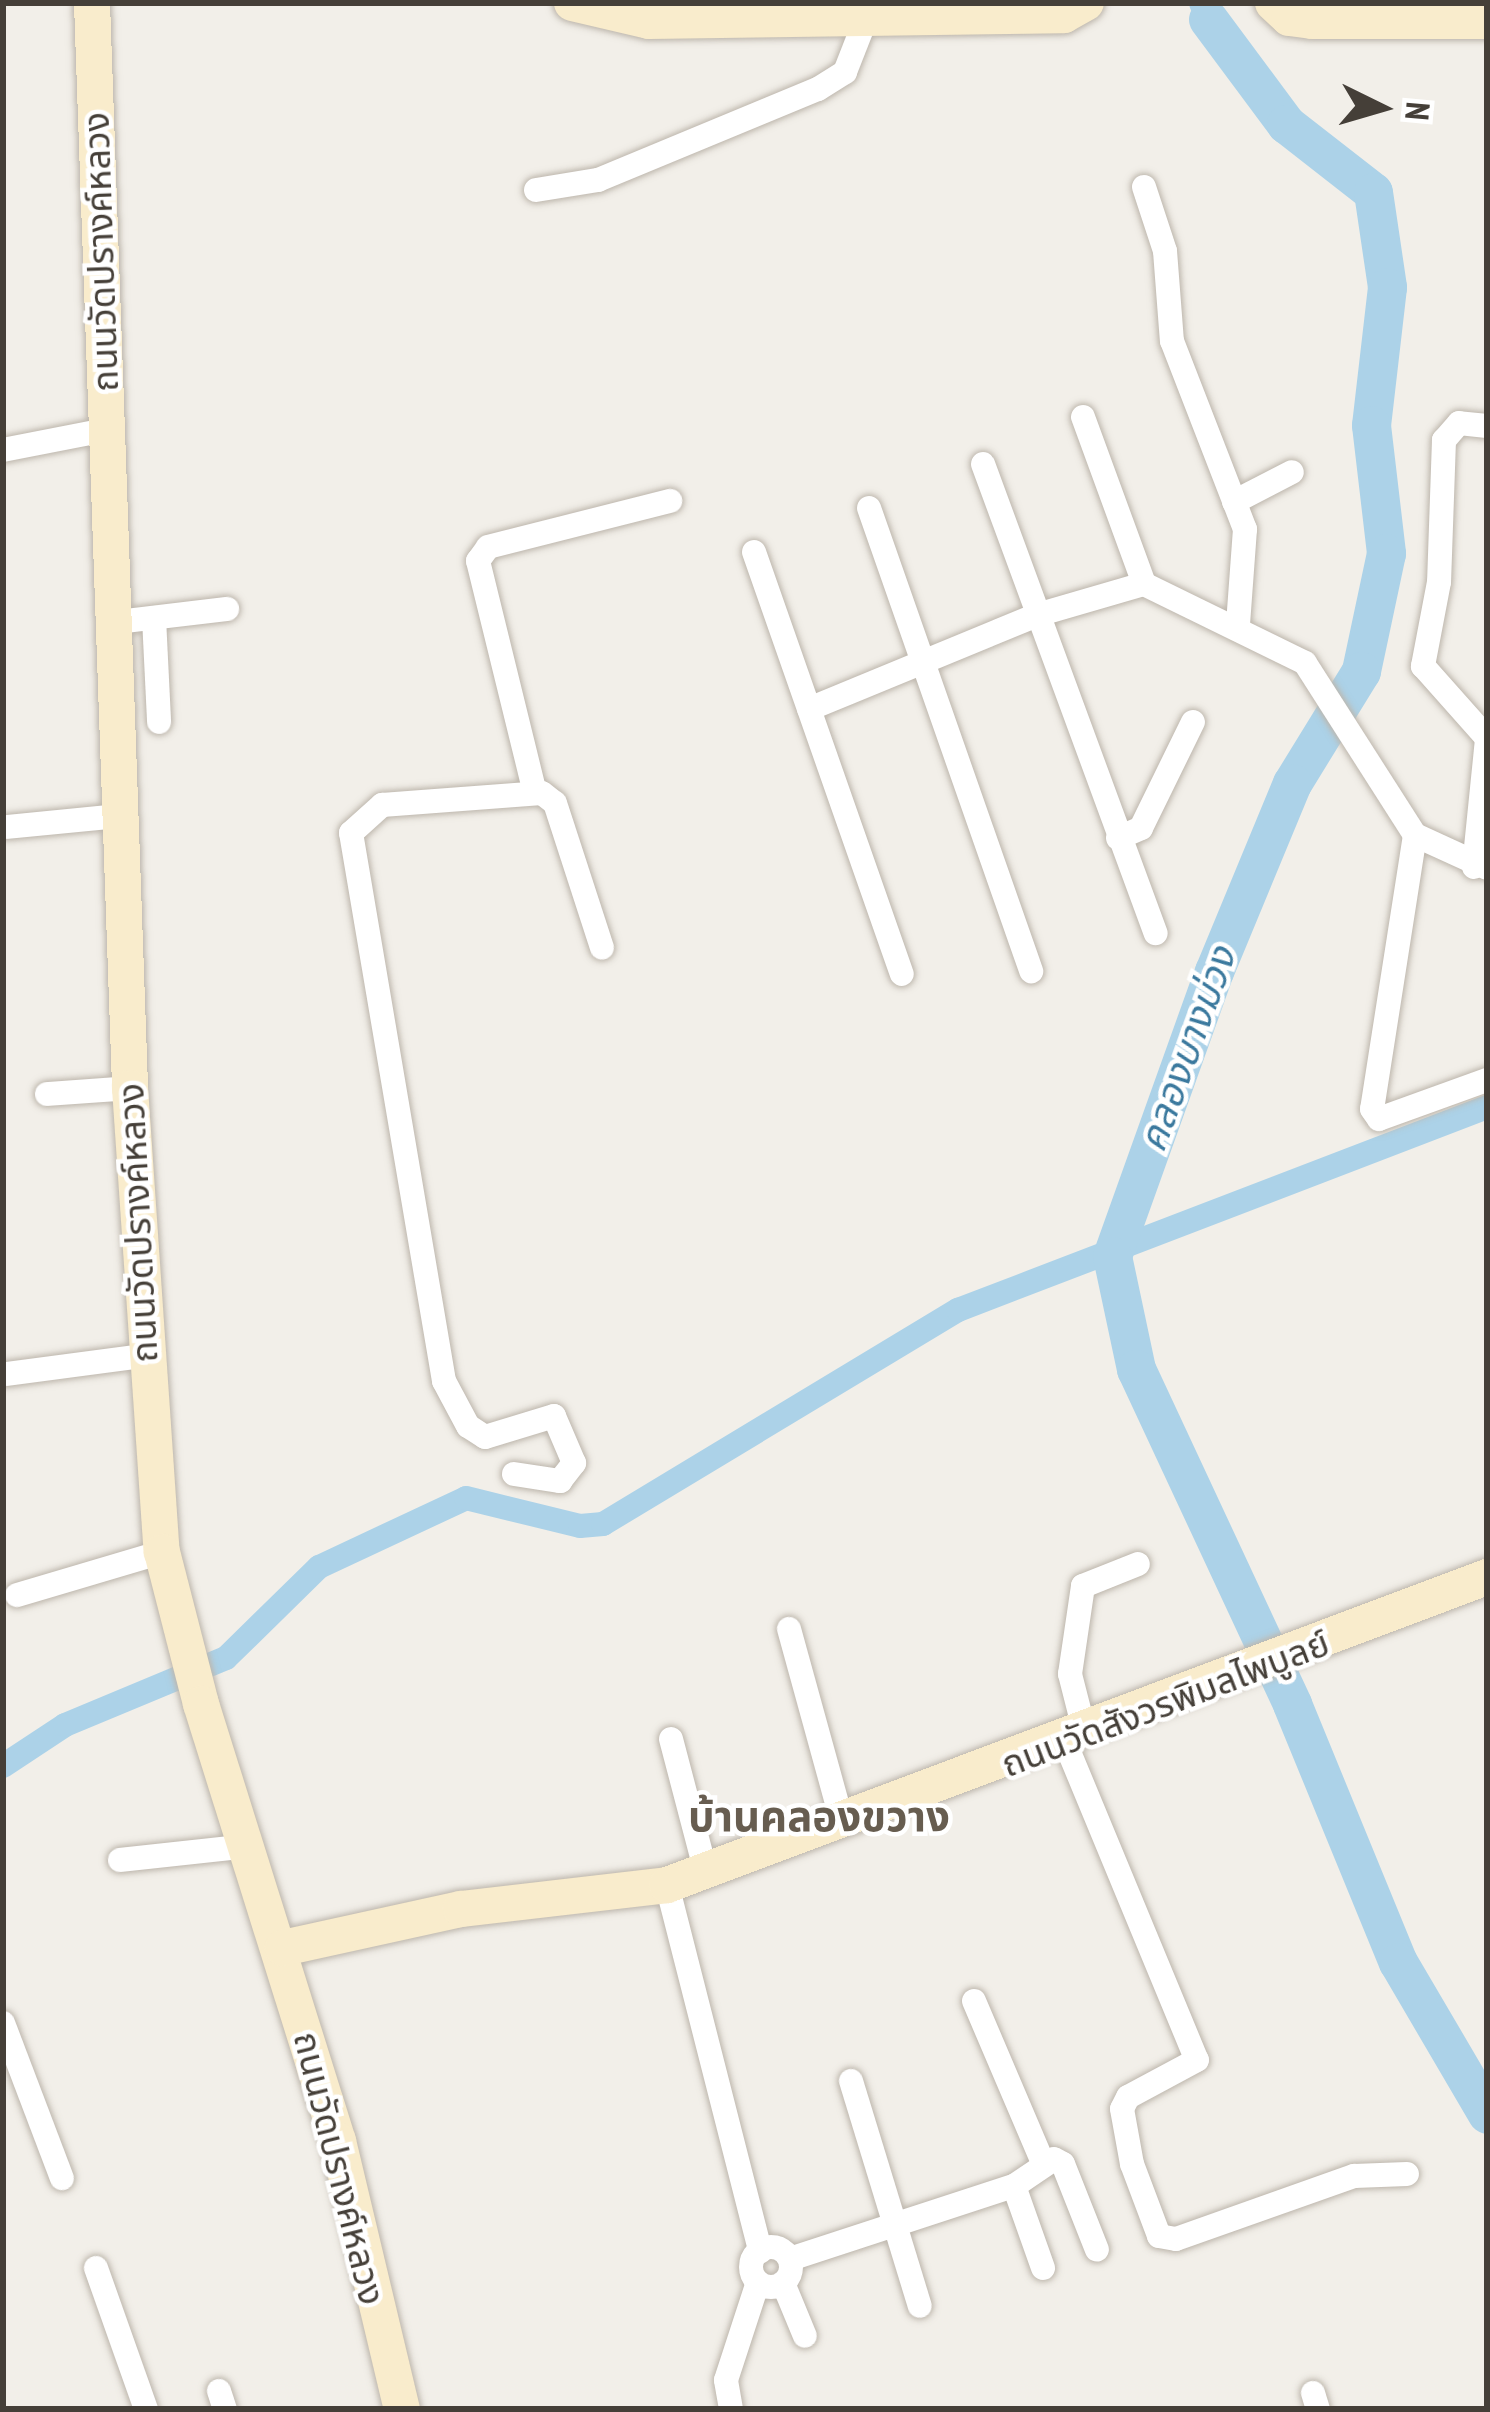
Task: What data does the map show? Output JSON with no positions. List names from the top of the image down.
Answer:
{
  "streets": {
    "street": ["ถนนวัดปรางค์หลวง", "ถนนวัดสังวรพิมลไพบูลย์"]
  },
  "crossings": [
    ["ถนนวัดปรางค์หลวง", "ถนนวัดสังวรพิมลไพบูลย์"]
  ],
  "districts": ["บ้านคลองขวาง"],
  "water": ["คลองบางม่วง"],
  "north": "right"
}
